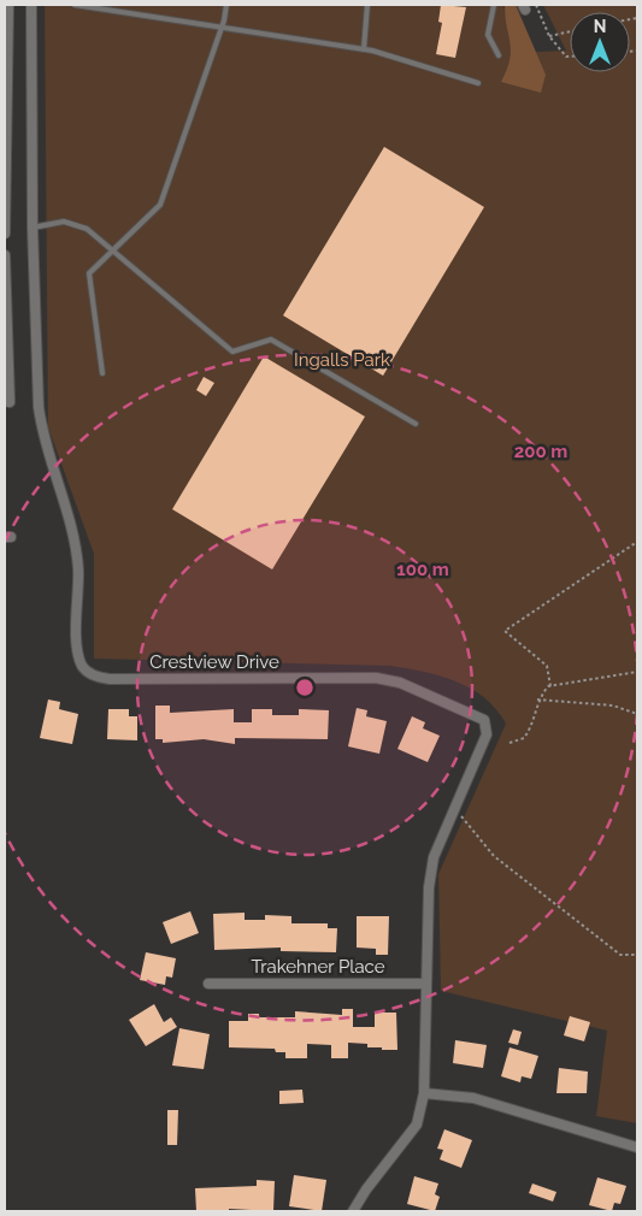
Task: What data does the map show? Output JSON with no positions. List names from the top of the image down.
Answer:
{
  "streets": {
    "street": ["Crestview Drive", "Trakehner Place"]
  },
  "crossings": [
    ["Crestview Drive", "Trakehner Place"]
  ],
  "parks": ["Ingalls Park"],
  "north": "top",
  "rings": ["200 m", "100 m"]
}
